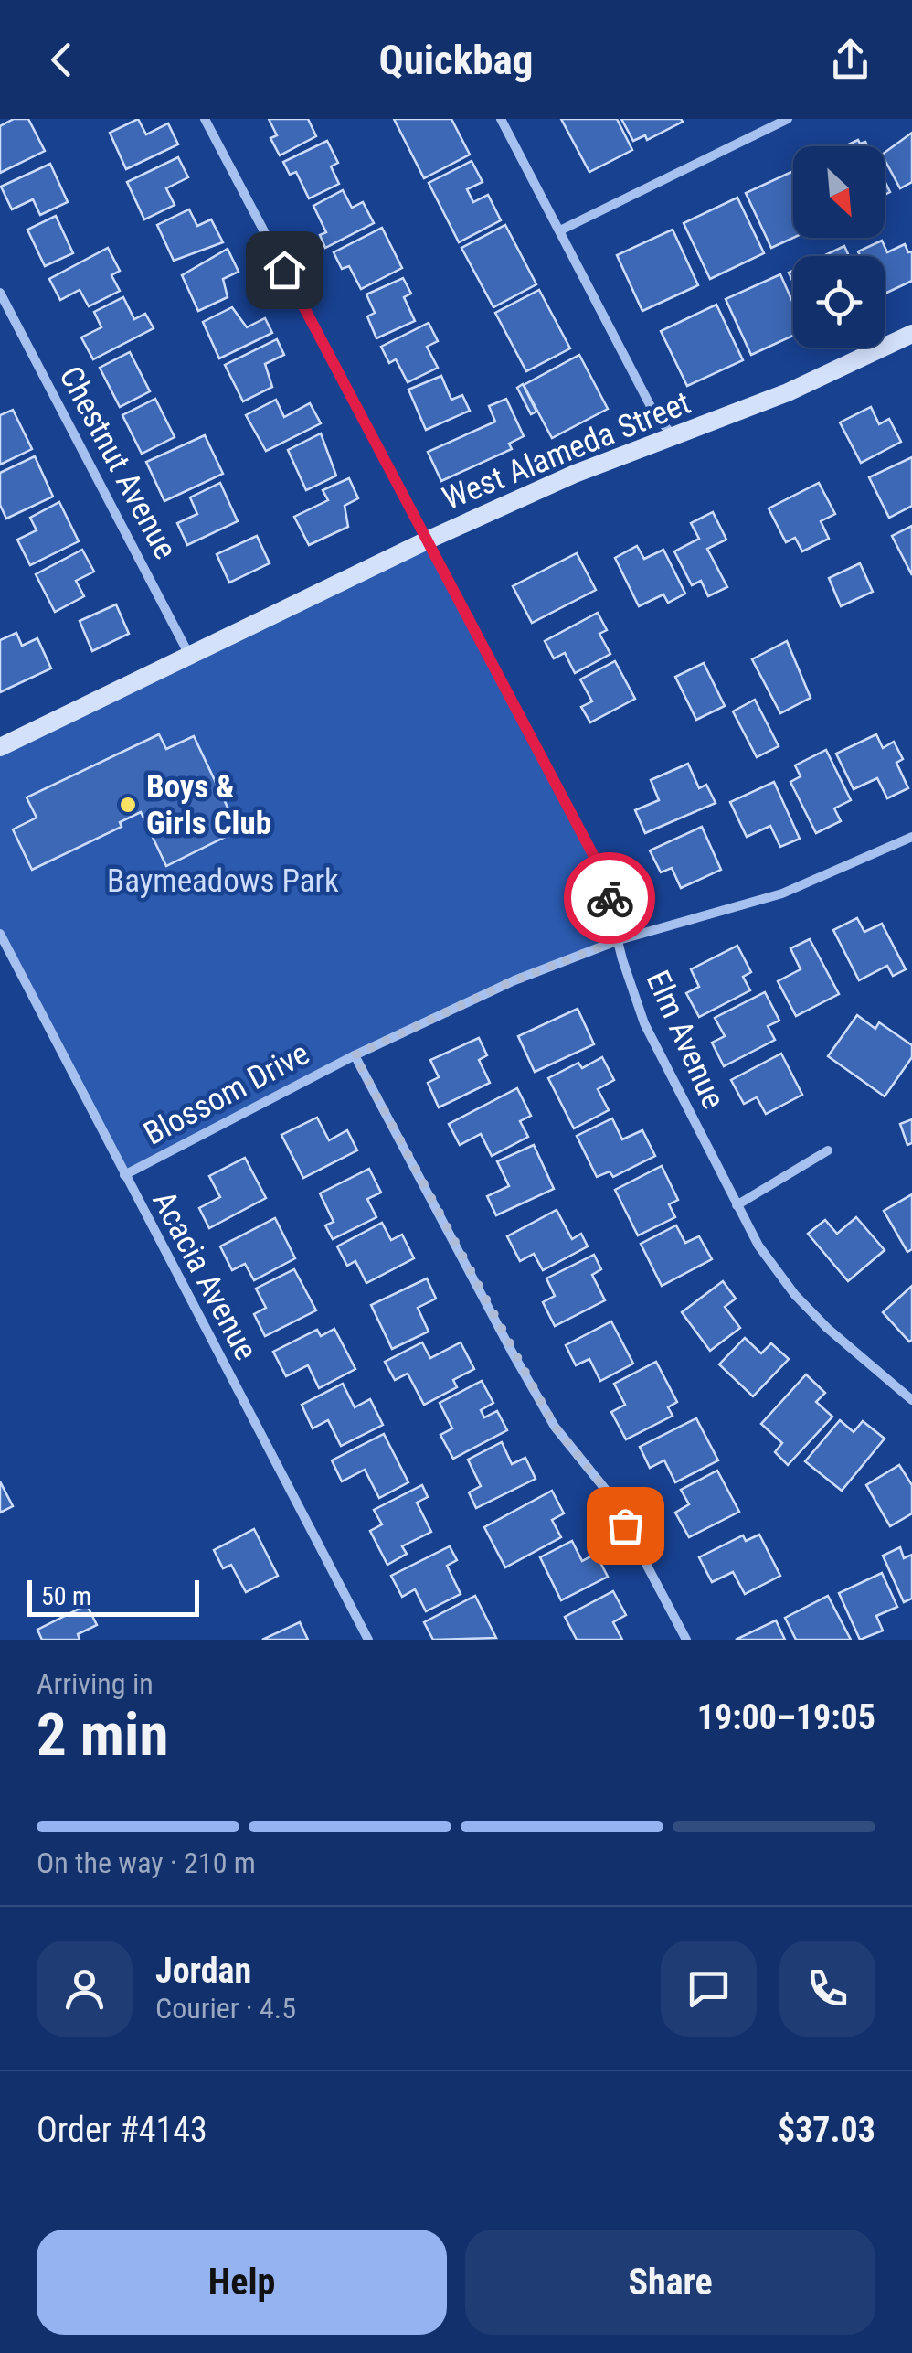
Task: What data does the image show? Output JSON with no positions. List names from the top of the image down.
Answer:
{
  "streets": {
    "street": [
      "West Alameda Street",
      "Chestnut Avenue",
      "Elm Avenue",
      "Blossom Drive",
      "Acacia Avenue"
    ]
  },
  "crossings": [
    ["West Alameda Street", "Chestnut Avenue"],
    ["West Alameda Street", "Elm Avenue"],
    ["Elm Avenue", "Blossom Drive"],
    ["Blossom Drive", "Acacia Avenue"]
  ],
  "parks": ["Baymeadows Park"],
  "places": ["Boys & Girls Club"],
  "scale_bar": "50 m",
  "north": "bottom right",
  "page": {
    "header": "Quickbag",
    "scale": "50 m",
    "heading": ["2 min", "Arriving in", "19:00–19:05"],
    "panel": [
      "Jordan",
      "Courier · 4.5",
      "Order #4143",
      "$37.03"
    ],
    "bar": "On the way · 210 m",
    "buttons": ["Help", "Share"]
  }
}
